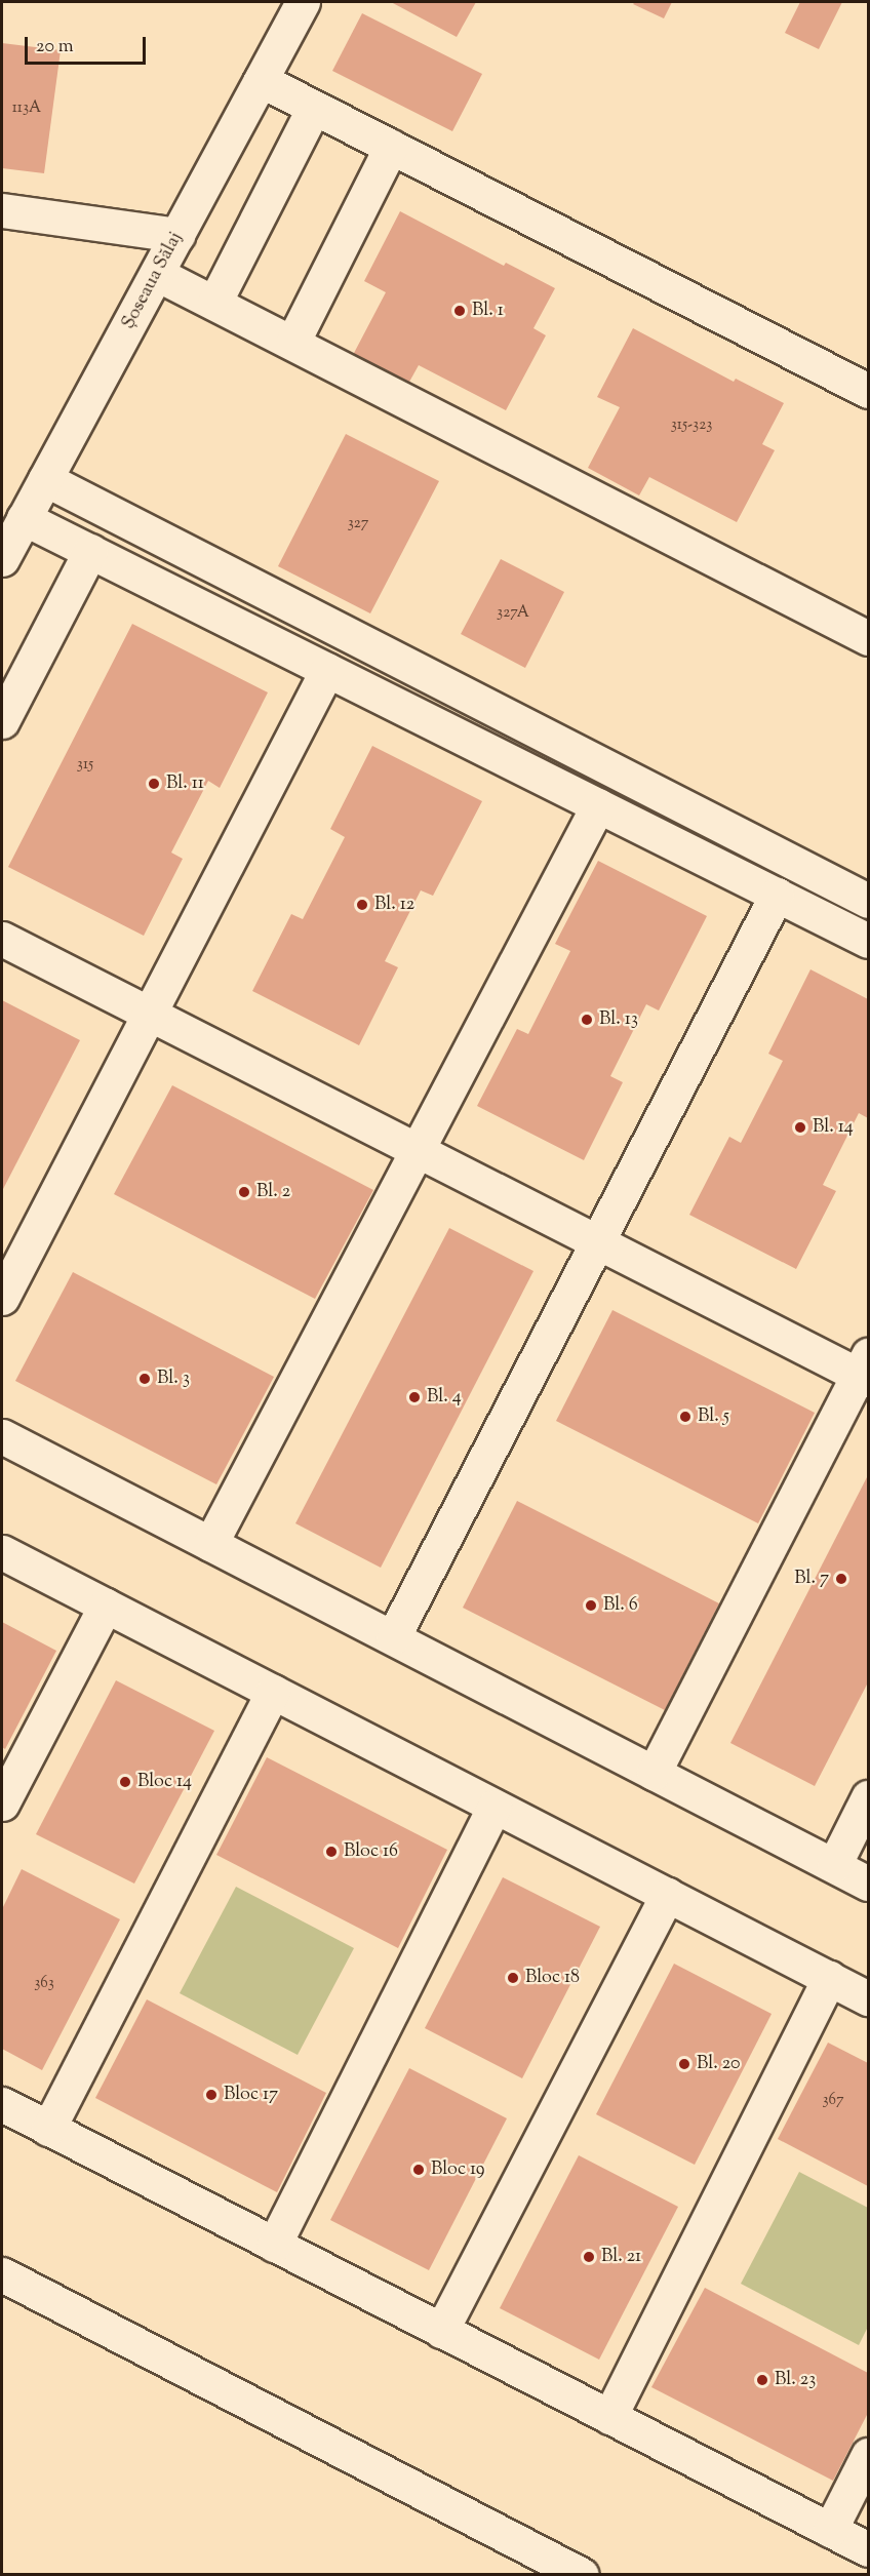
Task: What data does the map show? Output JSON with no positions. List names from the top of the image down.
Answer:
{
  "streets": {
    "street": ["Șoseaua Sălaj"]
  },
  "places": [
    "Bl. 1",
    "Bl. 11",
    "Bl. 12",
    "Bl. 13",
    "Bl. 14",
    "Bl. 2",
    "Bl. 3",
    "Bl. 4",
    "Bl. 5",
    "Bl. 7",
    "Bl. 6",
    "Bloc 14",
    "Bloc 16",
    "Bloc 18",
    "Bl. 20",
    "Bloc 17",
    "Bloc 19",
    "Bl. 21",
    "Bl. 23"
  ],
  "house_numbers": [
    "113A",
    "315-323",
    "327",
    "327A",
    "315",
    "363",
    "367"
  ],
  "scale_bar": "20 m"
}
